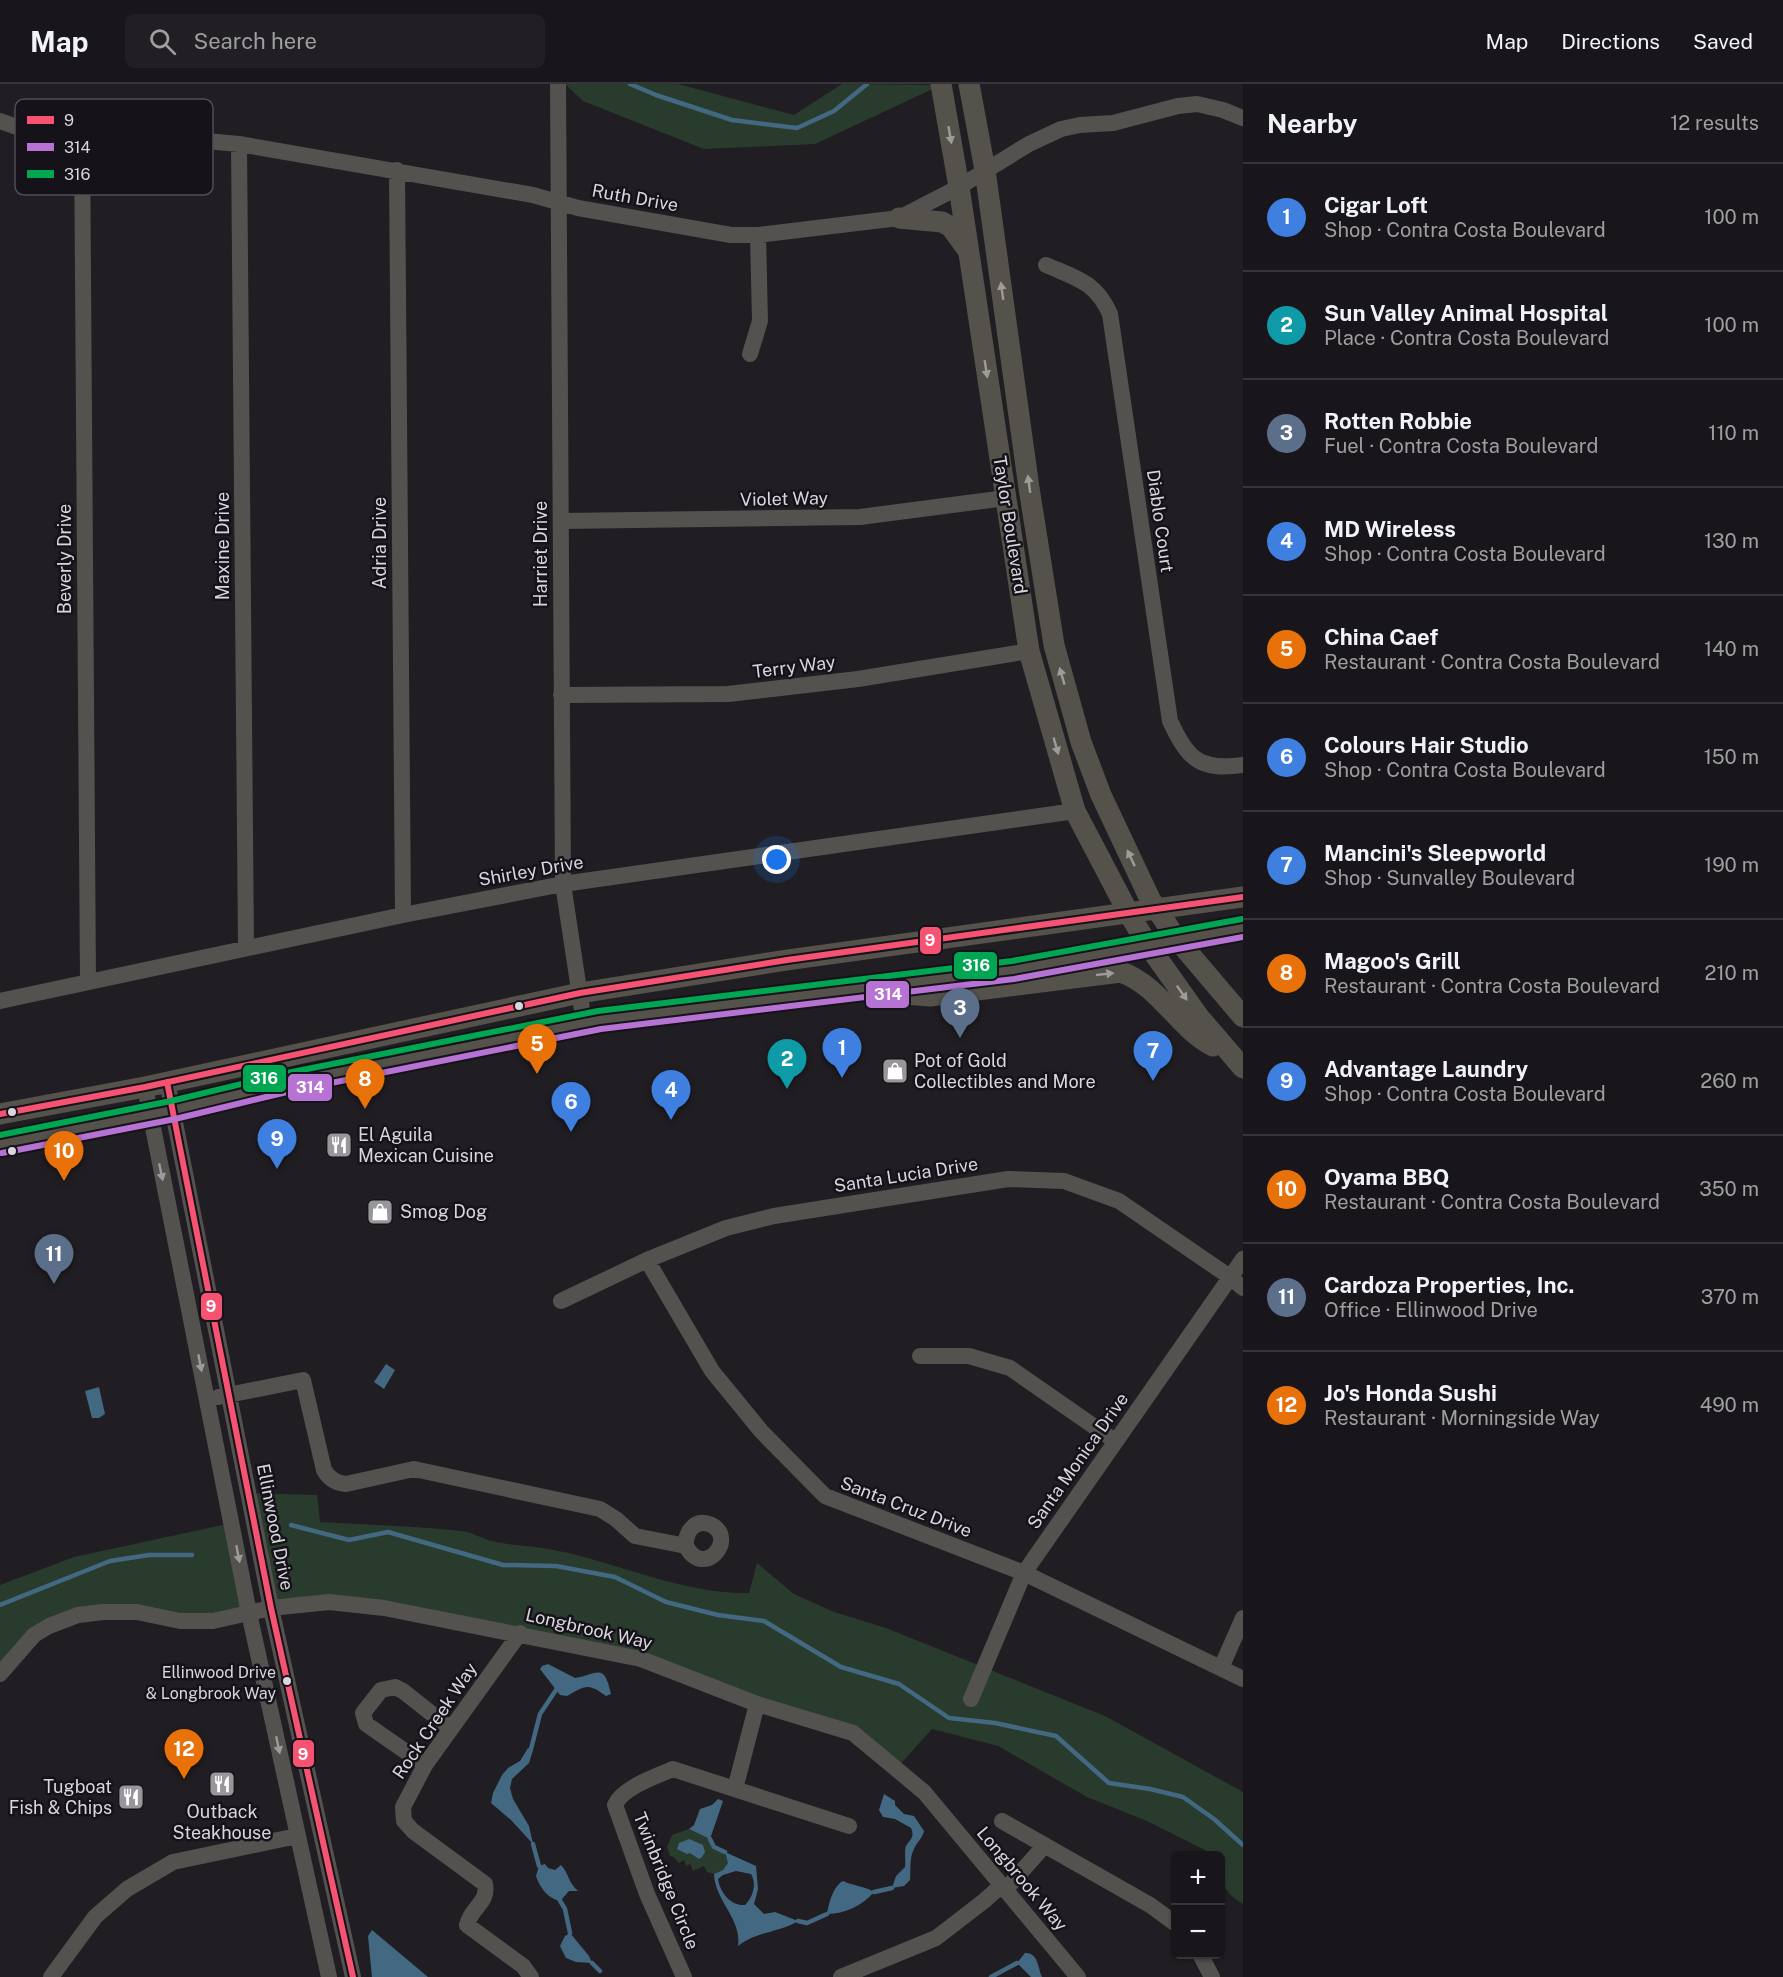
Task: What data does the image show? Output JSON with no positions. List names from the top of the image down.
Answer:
{
  "streets": {
    "main road": ["Taylor Boulevard"],
    "street": [
      "Ruth Drive",
      "Violet Way",
      "Diablo Court",
      "Adria Drive",
      "Maxine Drive",
      "Harriet Drive",
      "Beverly Drive",
      "Terry Way",
      "Shirley Drive",
      "Santa Lucia Drive",
      "Santa Monica Drive",
      "Santa Cruz Drive",
      "Ellinwood Drive",
      "Longbrook Way",
      "Rock Creek Way",
      "Twinbridge Circle"
    ]
  },
  "crossings": [
    ["Ruth Drive", "Taylor Boulevard"],
    ["Ruth Drive", "Adria Drive"],
    ["Ruth Drive", "Maxine Drive"],
    ["Ruth Drive", "Harriet Drive"],
    ["Violet Way", "Taylor Boulevard"],
    ["Violet Way", "Harriet Drive"],
    ["Taylor Boulevard", "Terry Way"],
    ["Taylor Boulevard", "Shirley Drive"],
    ["Adria Drive", "Shirley Drive"],
    ["Maxine Drive", "Shirley Drive"],
    ["Harriet Drive", "Terry Way"],
    ["Harriet Drive", "Shirley Drive"],
    ["Beverly Drive", "Shirley Drive"],
    ["Santa Lucia Drive", "Santa Monica Drive"],
    ["Santa Lucia Drive", "Santa Cruz Drive"],
    ["Santa Monica Drive", "Santa Cruz Drive"],
    ["Ellinwood Drive", "Longbrook Way"],
    ["Longbrook Way", "Rock Creek Way"]
  ],
  "places": {
    "shop": ["Pot of Gold Collectibles and More", "Smog Dog"],
    "restaurant": ["El Aguila Mexican Cuisine", "Outback Steakhouse", "Tugboat Fish & Chips"],
    "other": ["Ellinwood Drive & Longbrook Way"]
  },
  "lines": ["transit line 9", "transit line 316", "transit line 314"],
  "legend": ["9", "314", "316"],
  "page": {
    "header": "Map",
    "search": "Search here",
    "nav": ["Map", "Directions", "Saved"],
    "heading": ["Nearby", "12 results"],
    "list": [
      {
        "mark": "1",
        "name": "Cigar Loft",
        "note": "Shop · Contra Costa Boulevard",
        "value": "100 m"
      },
      {
        "mark": "2",
        "name": "Sun Valley Animal Hospital",
        "note": "Place · Contra Costa Boulevard",
        "value": "100 m"
      },
      {
        "mark": "3",
        "name": "Rotten Robbie",
        "note": "Fuel · Contra Costa Boulevard",
        "value": "110 m"
      },
      {
        "mark": "4",
        "name": "MD Wireless",
        "note": "Shop · Contra Costa Boulevard",
        "value": "130 m"
      },
      {
        "mark": "5",
        "name": "China Caef",
        "note": "Restaurant · Contra Costa Boulevard",
        "value": "140 m"
      },
      {
        "mark": "6",
        "name": "Colours Hair Studio",
        "note": "Shop · Contra Costa Boulevard",
        "value": "150 m"
      },
      {
        "mark": "7",
        "name": "Mancini's Sleepworld",
        "note": "Shop · Sunvalley Boulevard",
        "value": "190 m"
      },
      {
        "mark": "8",
        "name": "Magoo's Grill",
        "note": "Restaurant · Contra Costa Boulevard",
        "value": "210 m"
      },
      {
        "mark": "9",
        "name": "Advantage Laundry",
        "note": "Shop · Contra Costa Boulevard",
        "value": "260 m"
      },
      {
        "mark": "10",
        "name": "Oyama BBQ",
        "note": "Restaurant · Contra Costa Boulevard",
        "value": "350 m"
      },
      {
        "mark": "11",
        "name": "Cardoza Properties, Inc.",
        "note": "Office · Ellinwood Drive",
        "value": "370 m"
      },
      {
        "mark": "12",
        "name": "Jo's Honda Sushi",
        "note": "Restaurant · Morningside Way",
        "value": "490 m"
      }
    ],
    "pins": [
      "3",
      "5",
      "1",
      "7",
      "2",
      "8",
      "4",
      "6",
      "9",
      "10",
      "11",
      "12"
    ],
    "map_buttons": ["+", "−"]
  }
}
